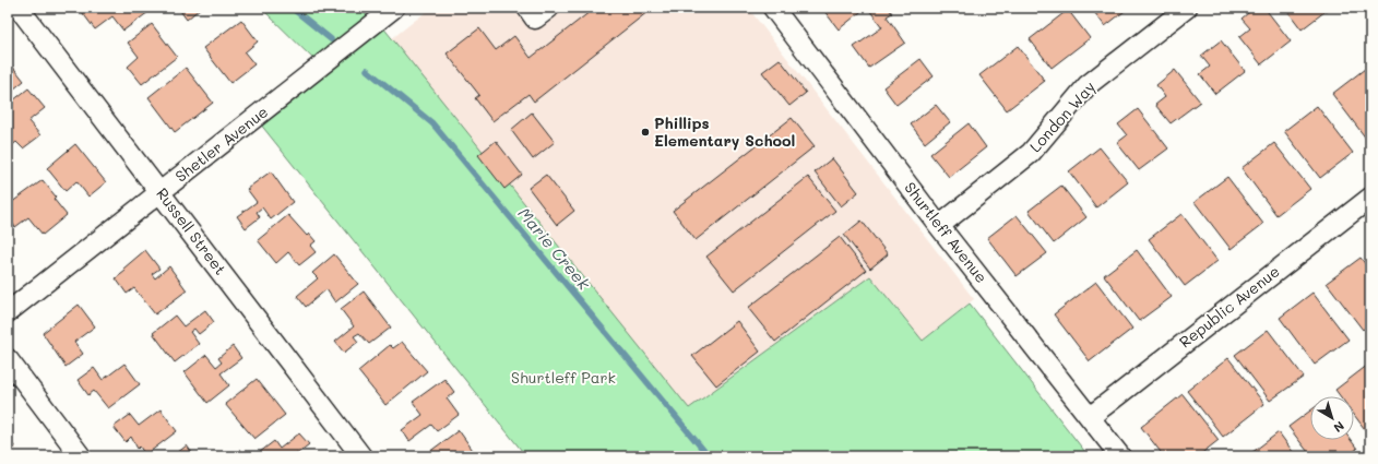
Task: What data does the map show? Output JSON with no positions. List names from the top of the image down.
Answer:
{
  "streets": {
    "street": [
      "London Way",
      "Shetler Avenue",
      "Russell Street",
      "Shurtleff Avenue",
      "Republic Avenue"
    ]
  },
  "crossings": [
    ["London Way", "Shurtleff Avenue"],
    ["Shetler Avenue", "Russell Street"],
    ["Shurtleff Avenue", "Republic Avenue"]
  ],
  "water": ["Marie Creek"],
  "parks": ["Shurtleff Park"],
  "places": ["Phillips Elementary School"],
  "north": "bottom right"
}
